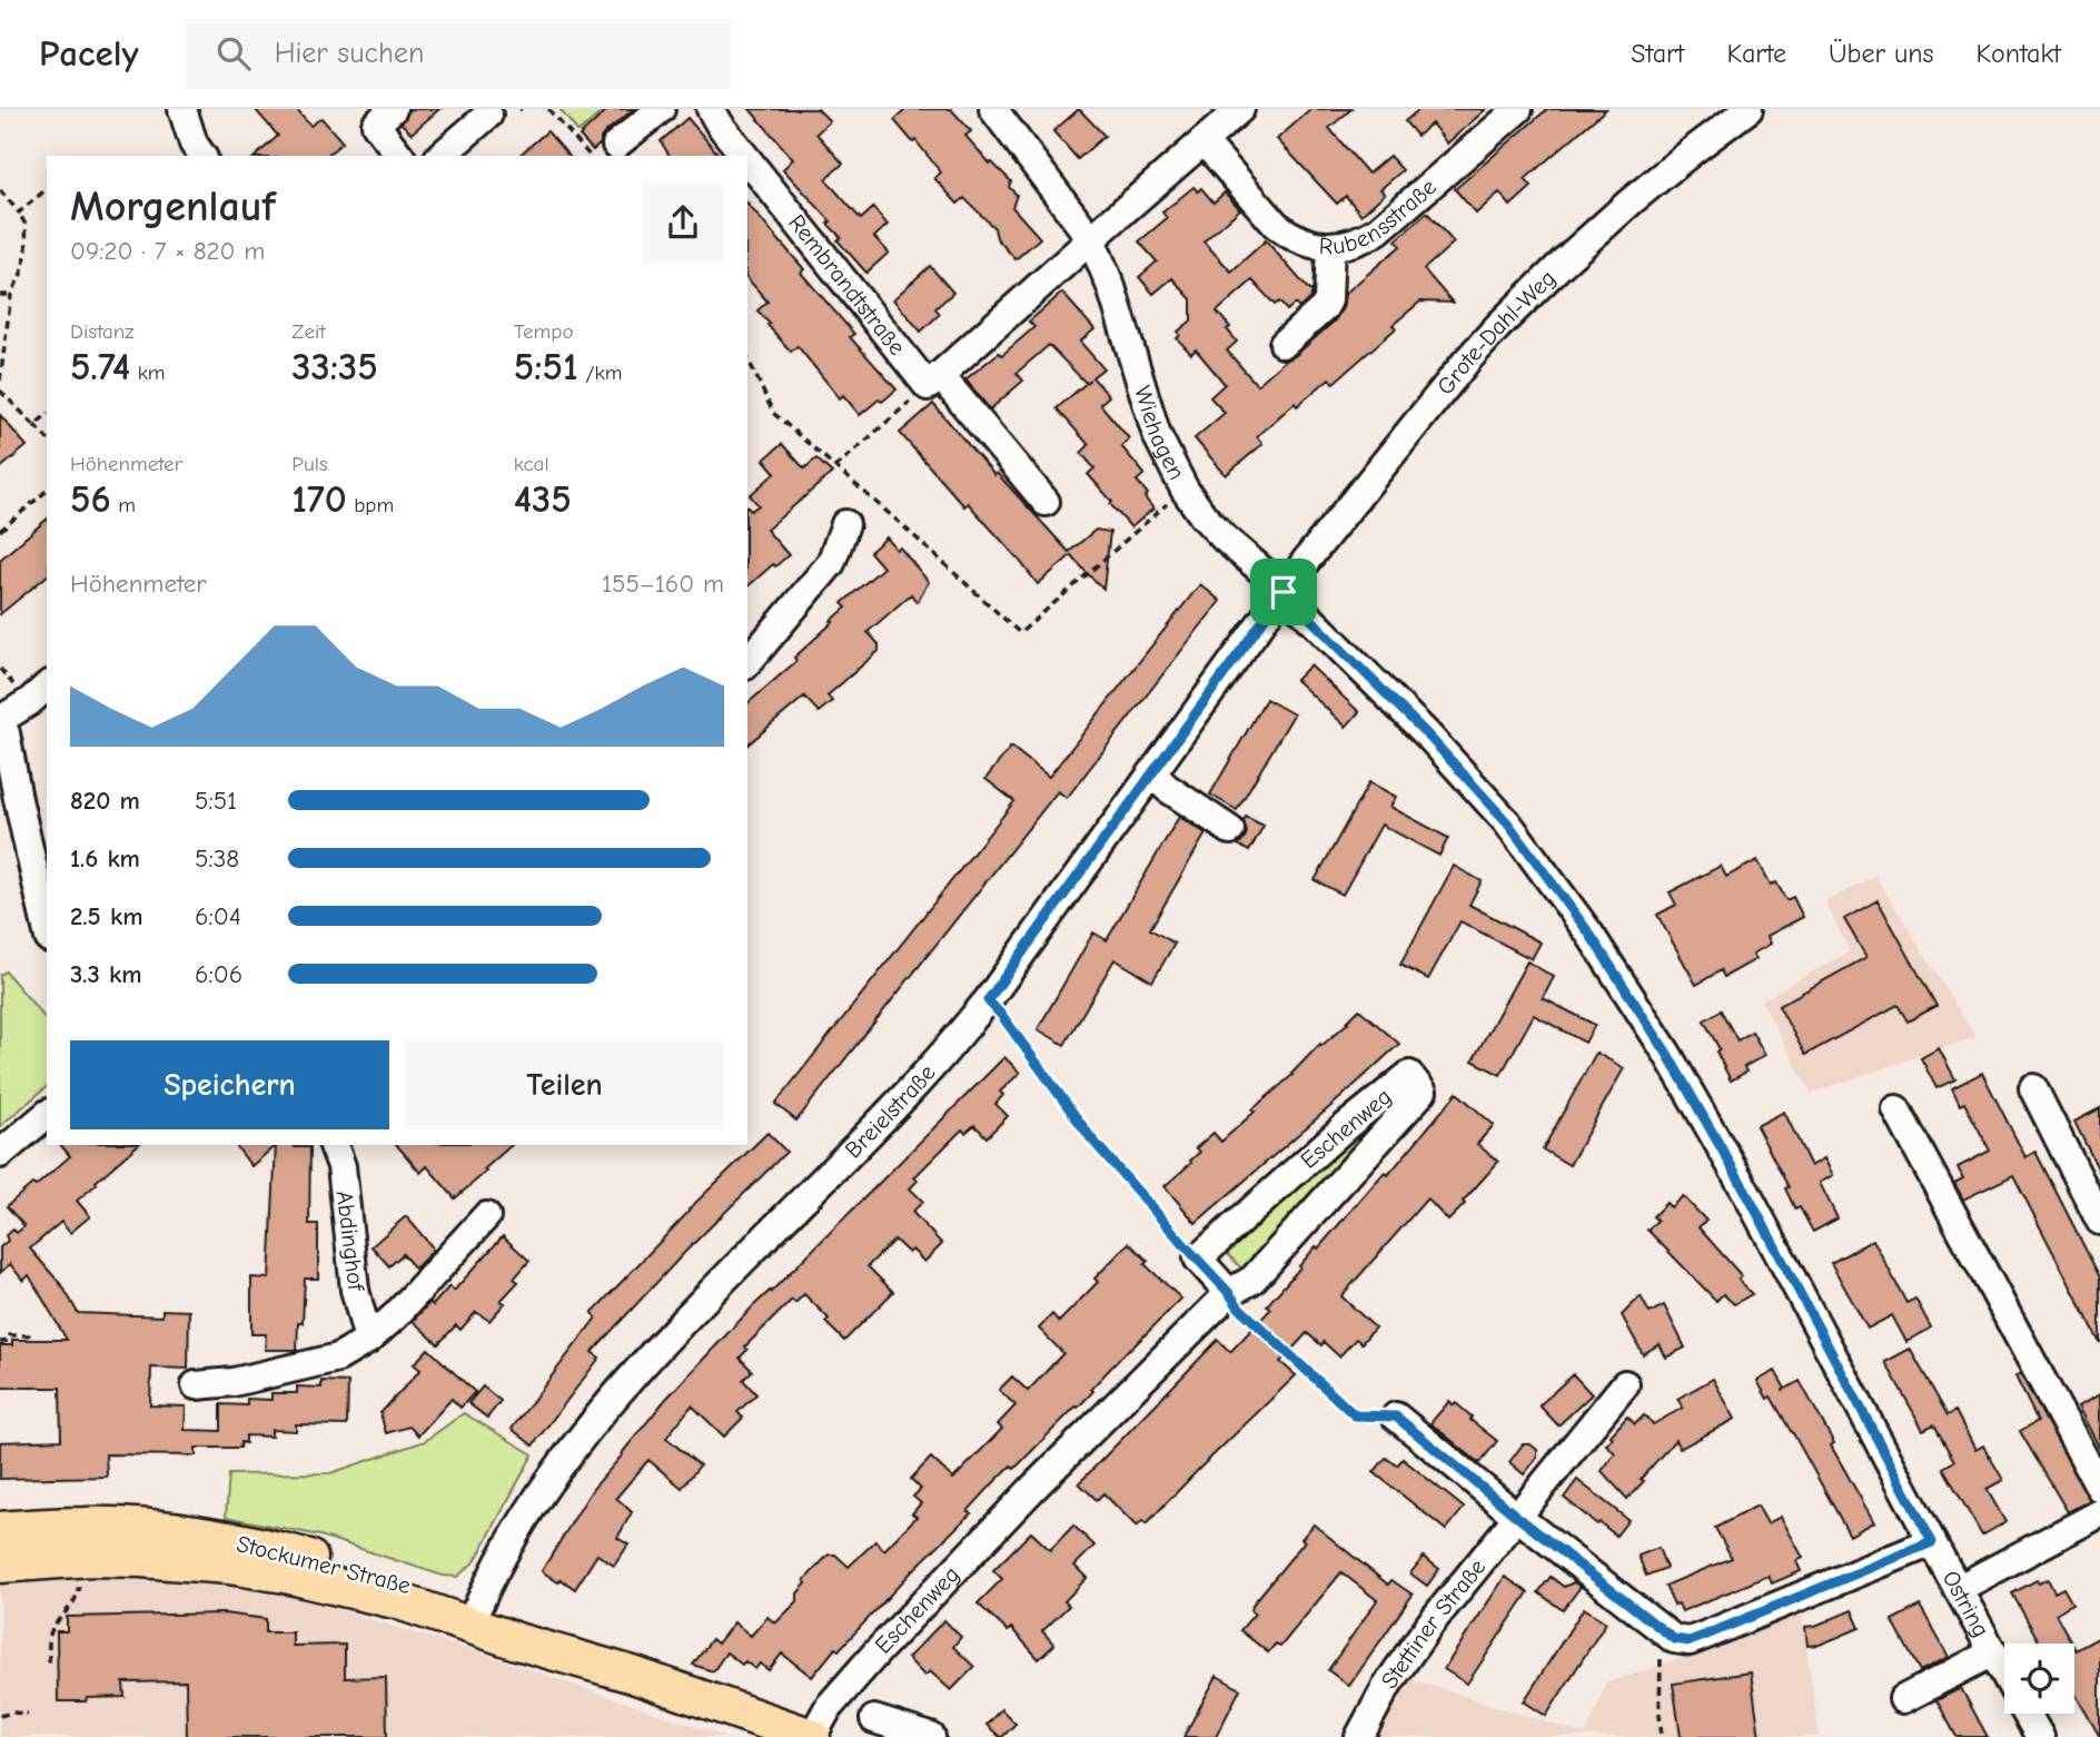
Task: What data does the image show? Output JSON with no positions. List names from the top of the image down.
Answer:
{
  "streets": {
    "main road": ["Stockumer Straße"],
    "street": [
      "Rubensstraße",
      "Rembrandtstraße",
      "Grote-Dahl-Weg",
      "Wiehagen",
      "Breielstraße",
      "Eschenweg",
      "Abdinghof",
      "Ostring",
      "Stettiner Straße"
    ]
  },
  "crossings": [
    ["Grote-Dahl-Weg", "Wiehagen"],
    ["Grote-Dahl-Weg", "Breielstraße"],
    ["Grote-Dahl-Weg", "Ostring"],
    ["Wiehagen", "Breielstraße"],
    ["Wiehagen", "Ostring"],
    ["Breielstraße", "Stockumer Straße"],
    ["Breielstraße", "Ostring"],
    ["Eschenweg", "Stockumer Straße"]
  ],
  "page": {
    "header": "Pacely",
    "search": "Hier suchen",
    "nav": [
      "Start",
      "Karte",
      "Über uns",
      "Kontakt"
    ],
    "heading": ["Morgenlauf", "09:20 · 7 × 820 m"],
    "stats": [
      ["Distanz", "5.74 km"],
      ["Zeit", "33:35"],
      ["Tempo", "5:51 /km"],
      ["Höhenmeter", "56 m"],
      ["Puls", "170 bpm"],
      ["kcal", "435"]
    ],
    "chart": ["Höhenmeter", "155–160 m"],
    "list": [
      {
        "name": "820 m",
        "note": "5:51"
      },
      {
        "name": "1.6 km",
        "note": "5:38"
      },
      {
        "name": "2.5 km",
        "note": "6:04"
      },
      {
        "name": "3.3 km",
        "note": "6:06"
      }
    ],
    "buttons": ["Speichern", "Teilen"]
  }
}
